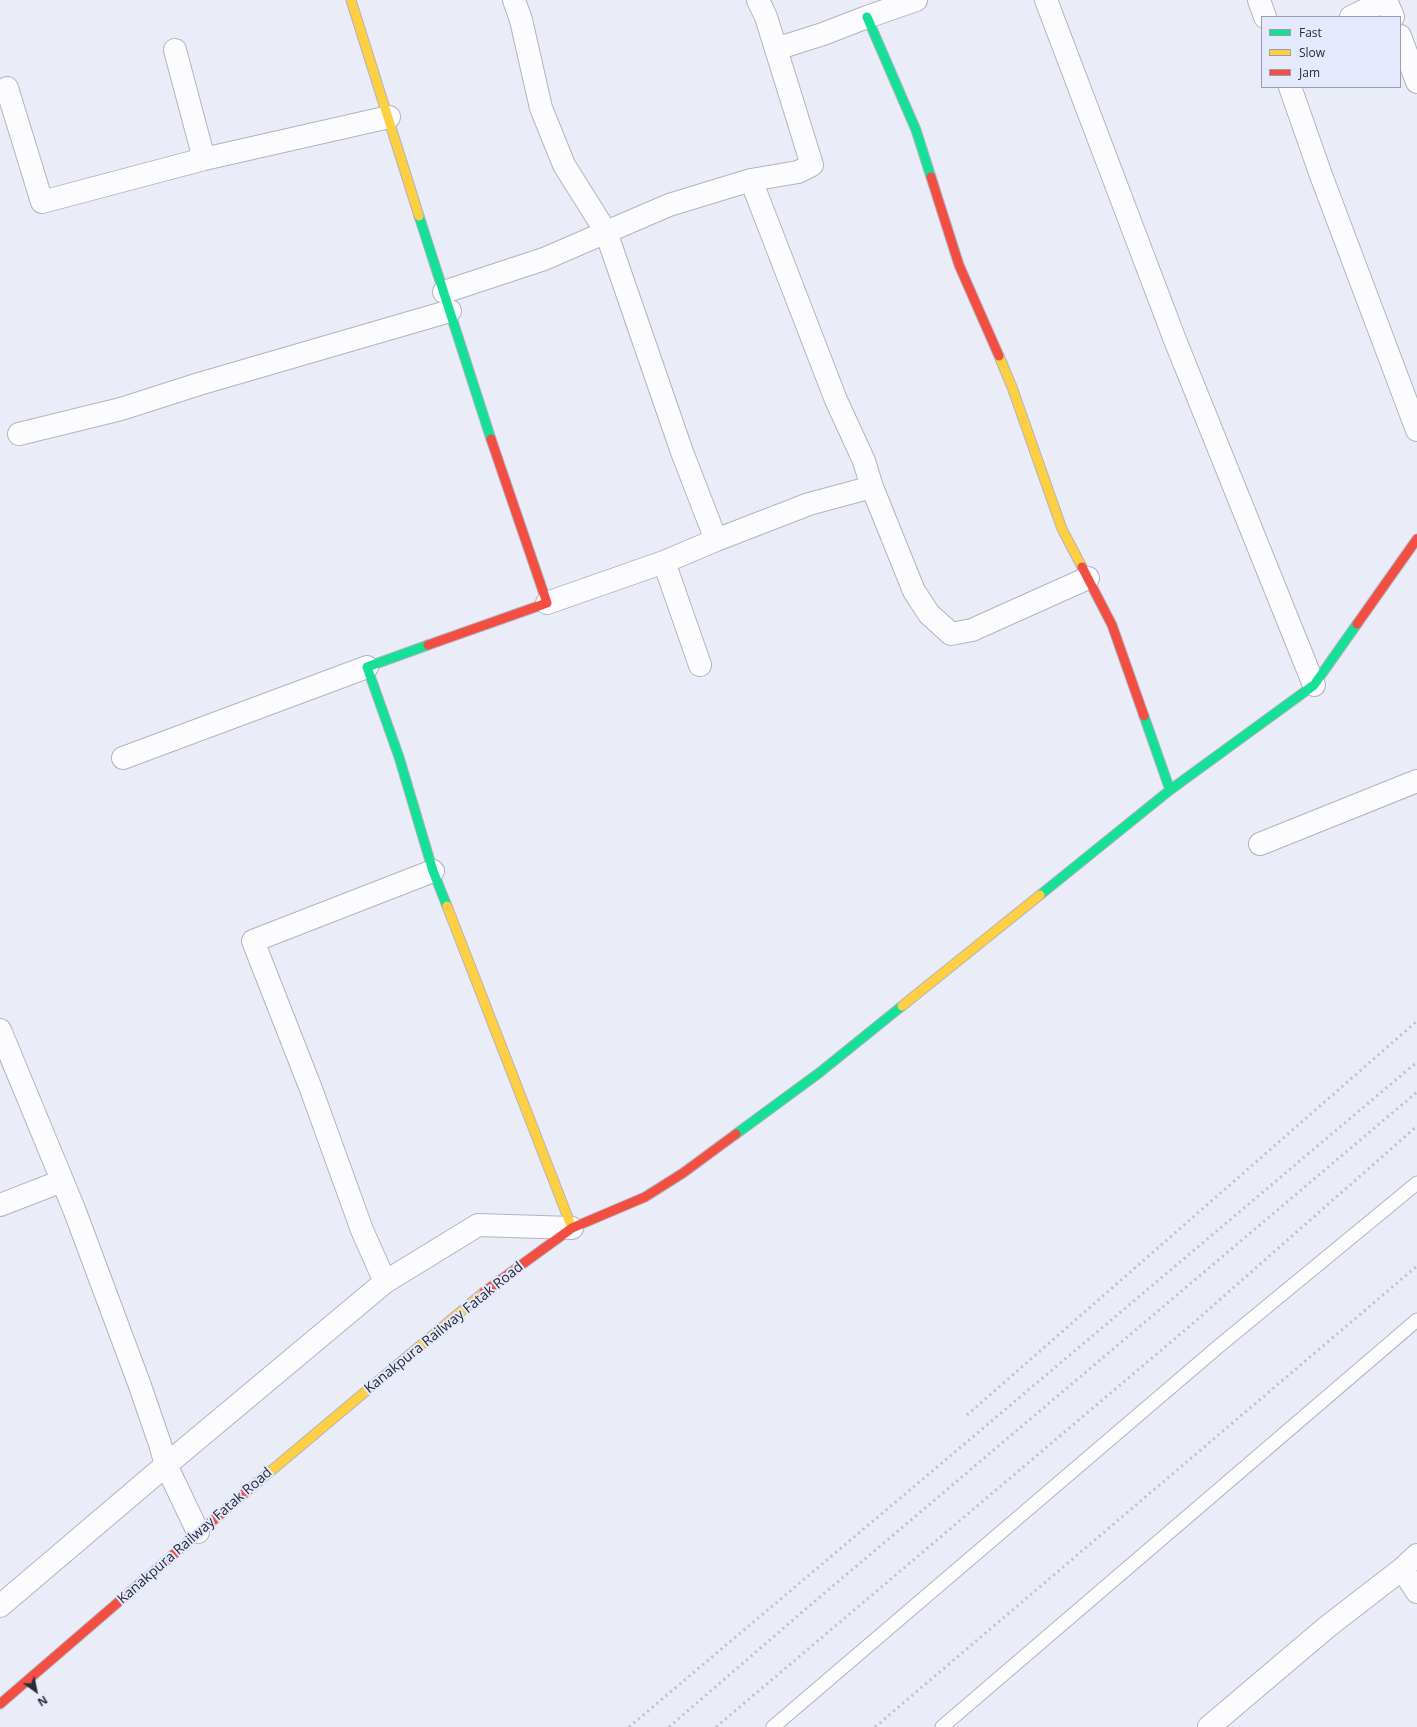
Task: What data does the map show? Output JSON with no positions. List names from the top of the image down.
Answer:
{
  "streets": {
    "street": ["Kanakpura Railway Fatak Road"]
  },
  "legend": ["Fast", "Slow", "Jam"],
  "north": "bottom right"
}
